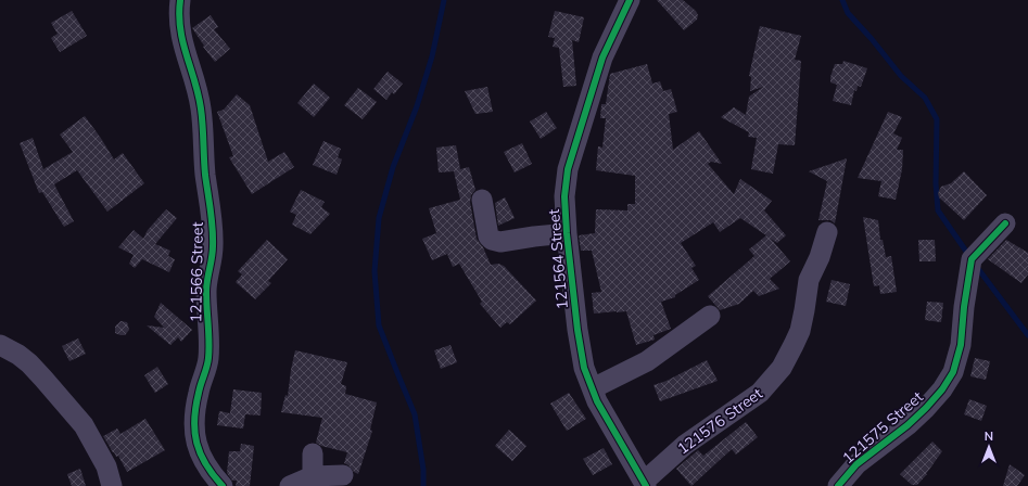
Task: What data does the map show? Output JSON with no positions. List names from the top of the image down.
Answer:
{
  "streets": {
    "street": [
      "121564 Street",
      "121566 Street",
      "121576 Street",
      "121575 Street"
    ]
  },
  "crossings": [
    ["121564 Street", "121576 Street"]
  ],
  "north": "top"
}
